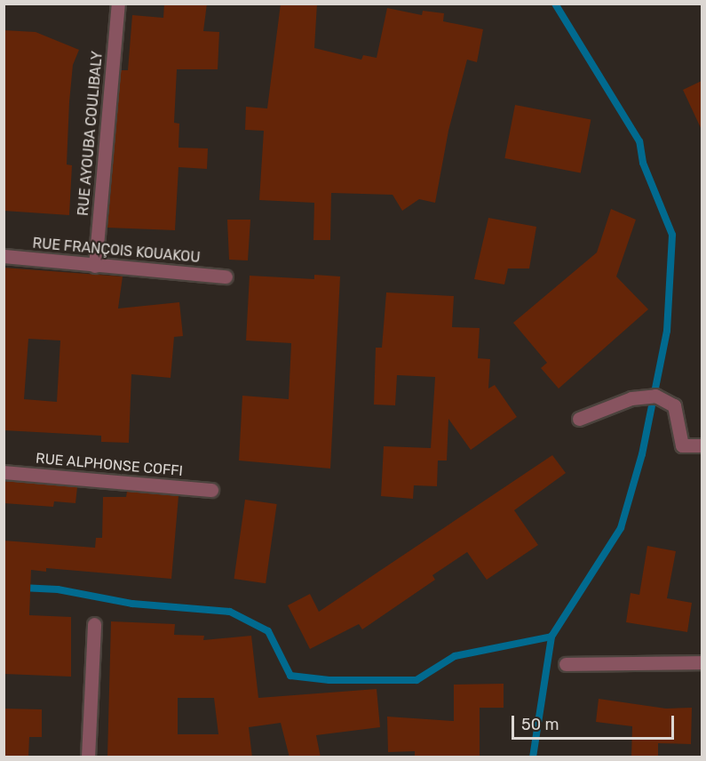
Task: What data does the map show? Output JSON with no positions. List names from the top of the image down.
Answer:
{
  "streets": {
    "street": ["RUE AYOUBA COULIBALY", "RUE FRANÇOIS KOUAKOU", "RUE ALPHONSE COFFI"]
  },
  "crossings": [
    ["RUE AYOUBA COULIBALY", "RUE FRANÇOIS KOUAKOU"]
  ],
  "scale_bar": "50 m"
}
